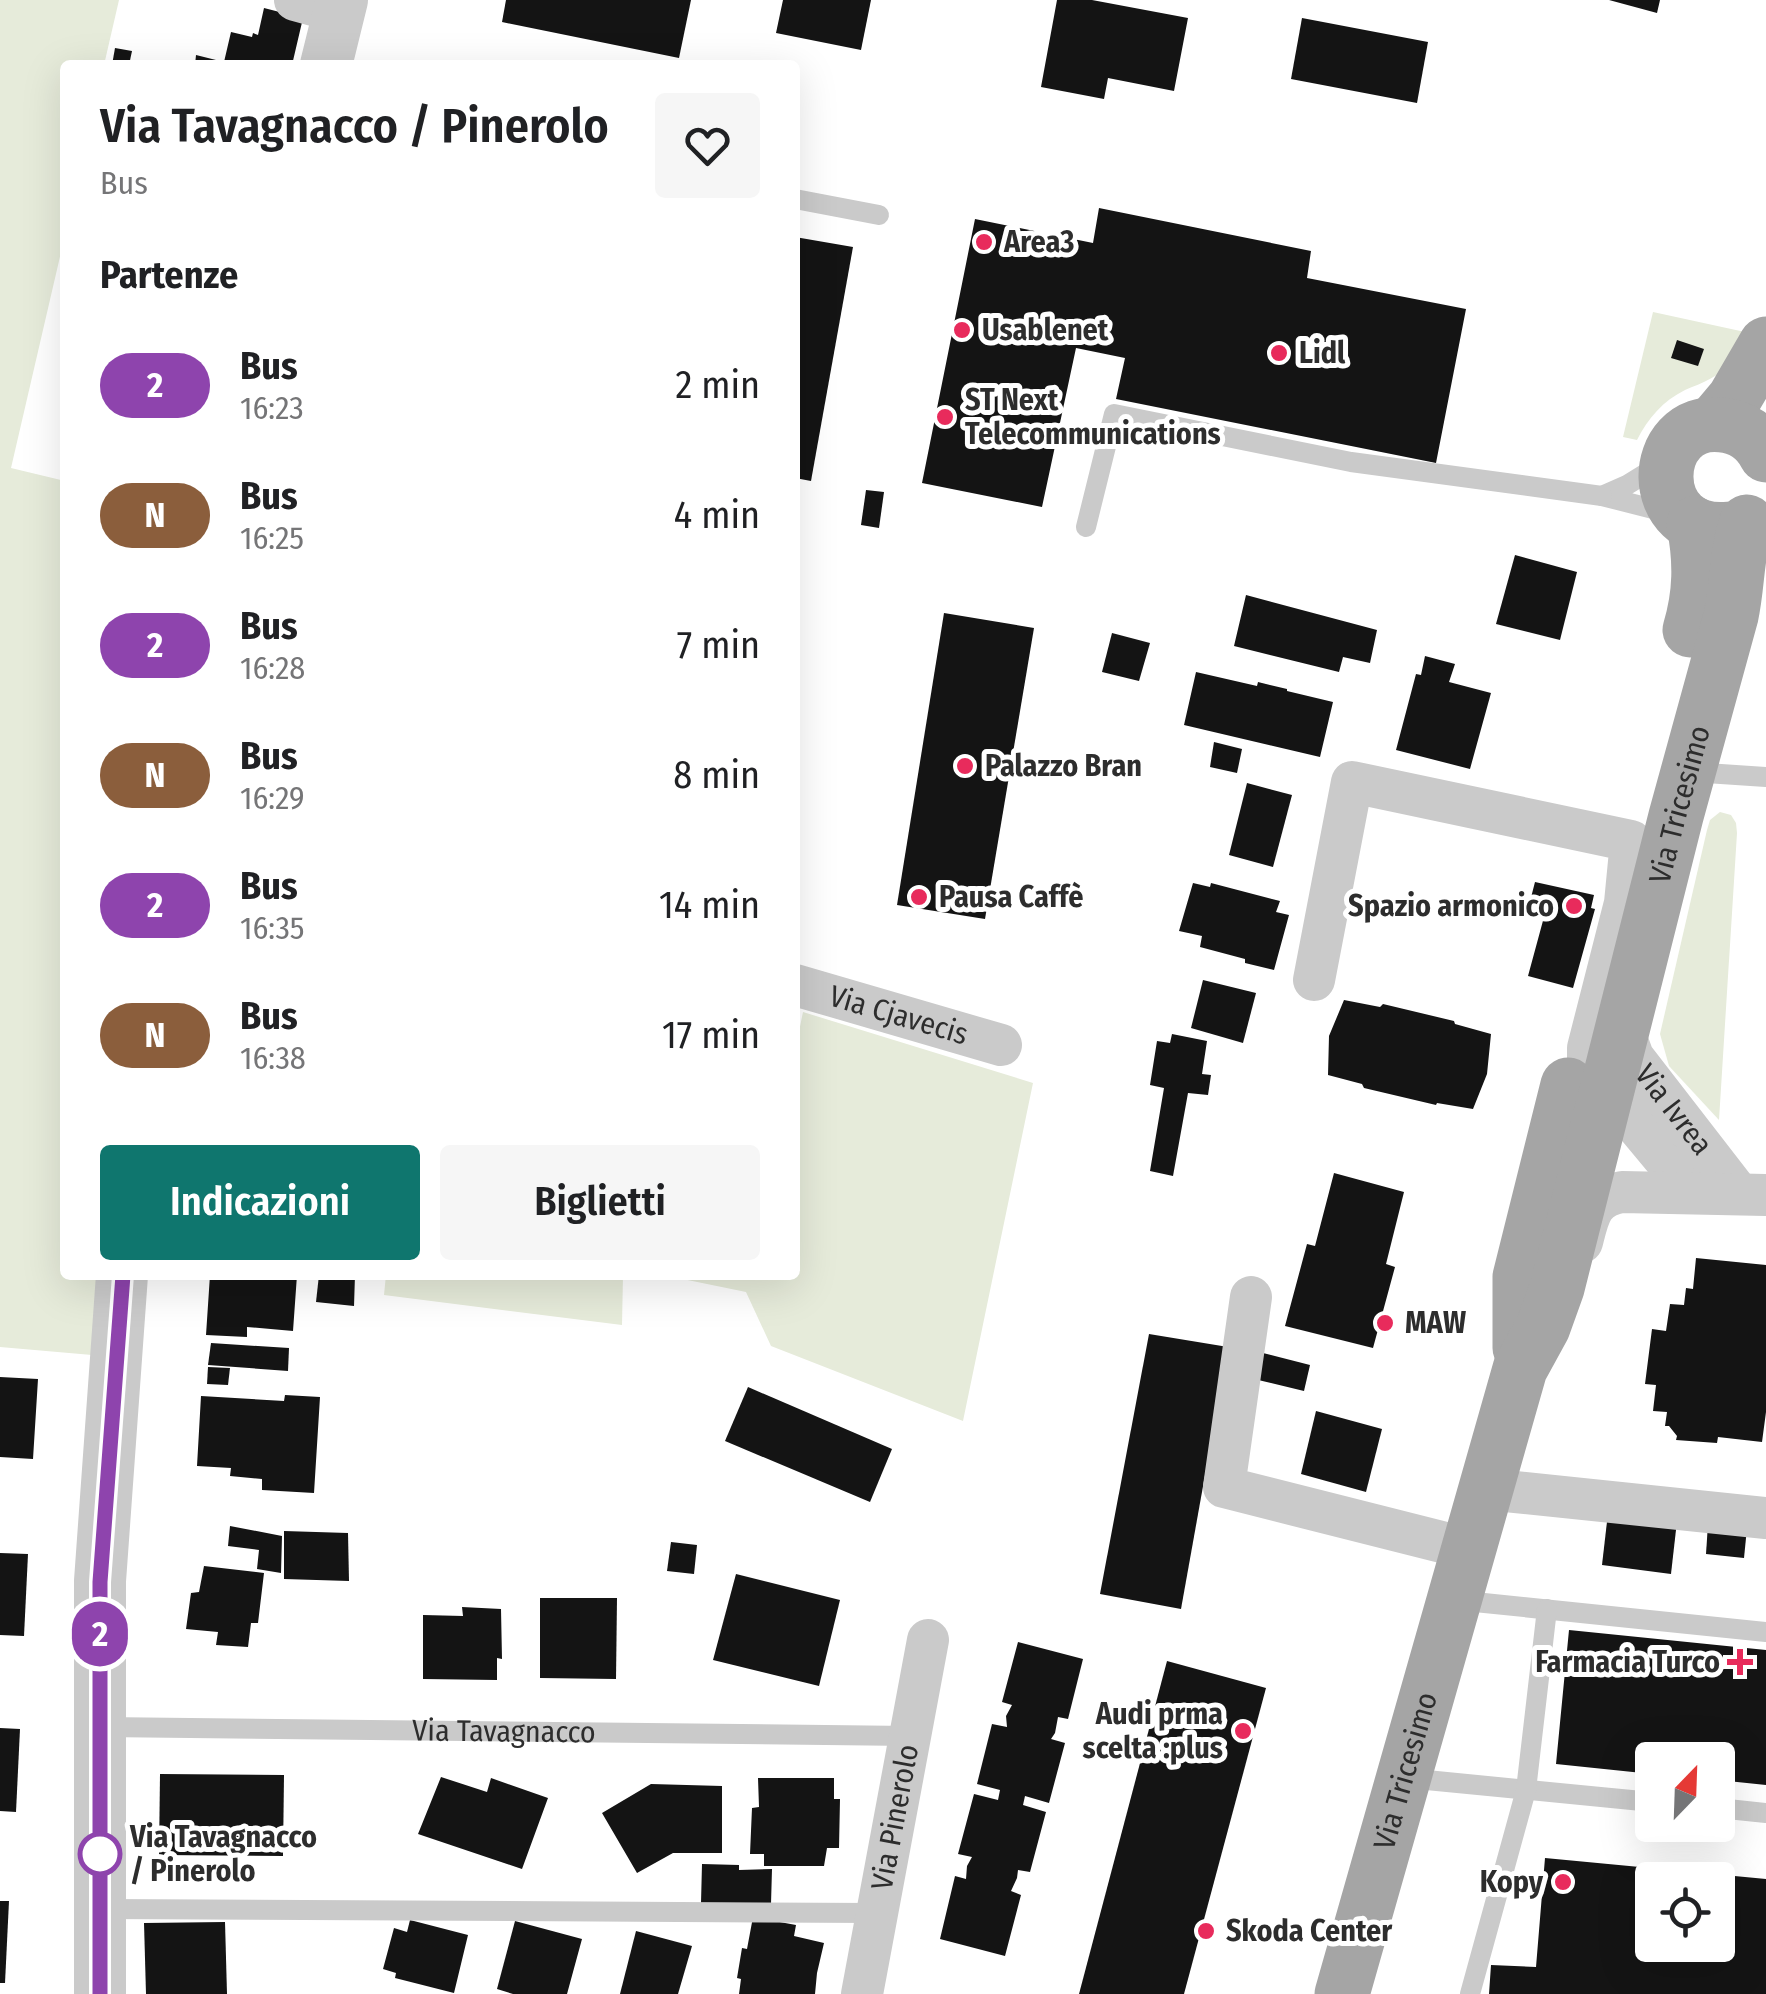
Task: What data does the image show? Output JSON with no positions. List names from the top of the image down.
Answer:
{
  "streets": {
    "main road": ["Via Tricesimo"],
    "street": ["Via Cjavecis", "Via Ivrea", "Via Pinerolo"],
    "lane": ["Via Tavagnacco"]
  },
  "crossings": [
    ["Via Tricesimo", "Via Ivrea"],
    ["Via Tavagnacco", "Via Pinerolo"]
  ],
  "places": {
    "other": [
      "Area3",
      "Usablenet",
      "Lidl",
      "ST Next Telecommunications",
      "Palazzo Bran",
      "Pausa Caffè",
      "Spazio armonico",
      "MAW",
      "Audi prma scelta :plus",
      "Via Tavagnacco / Pinerolo",
      "Kopy",
      "Skoda Center"
    ],
    "health": ["Farmacia Turco"]
  },
  "lines": ["bus line 2"],
  "north": "top right",
  "page": {
    "on_map": "2",
    "heading": [
      ["Via Tavagnacco / Pinerolo", "Bus"],
      "Partenze"
    ],
    "list": [
      {
        "mark": "2",
        "name": "Bus",
        "note": "16:23",
        "value": "2 min"
      },
      {
        "mark": "N",
        "name": "Bus",
        "note": "16:25",
        "value": "4 min"
      },
      {
        "mark": "2",
        "name": "Bus",
        "note": "16:28",
        "value": "7 min"
      },
      {
        "mark": "N",
        "name": "Bus",
        "note": "16:29",
        "value": "8 min"
      },
      {
        "mark": "2",
        "name": "Bus",
        "note": "16:35",
        "value": "14 min"
      },
      {
        "mark": "N",
        "name": "Bus",
        "note": "16:38",
        "value": "17 min"
      }
    ],
    "buttons": ["Indicazioni", "Biglietti"]
  }
}
